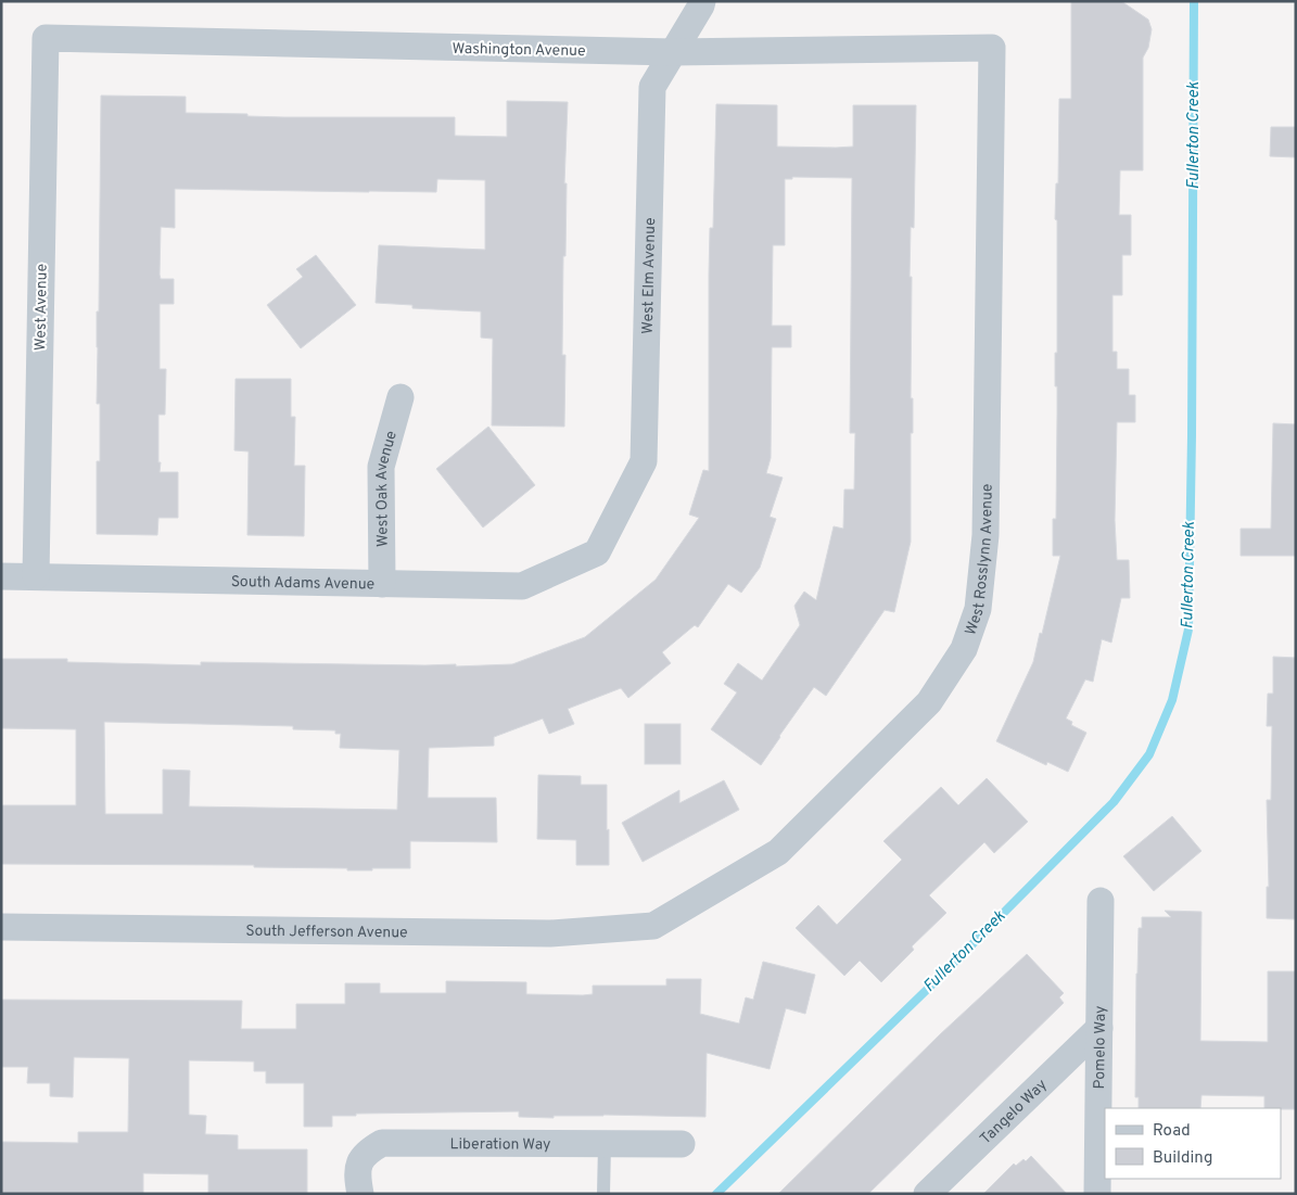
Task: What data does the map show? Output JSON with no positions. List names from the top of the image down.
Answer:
{
  "streets": {
    "street": [
      "Washington Avenue",
      "West Elm Avenue",
      "West Avenue",
      "West Oak Avenue",
      "West Rosslynn Avenue",
      "South Adams Avenue",
      "South Jefferson Avenue",
      "Pomelo Way",
      "Tangelo Way",
      "Liberation Way"
    ]
  },
  "crossings": [
    ["Washington Avenue", "West Elm Avenue"],
    ["Washington Avenue", "West Avenue"],
    ["Washington Avenue", "West Rosslynn Avenue"],
    ["West Elm Avenue", "South Adams Avenue"],
    ["West Avenue", "South Adams Avenue"],
    ["West Oak Avenue", "South Adams Avenue"],
    ["West Rosslynn Avenue", "South Jefferson Avenue"],
    ["Pomelo Way", "Tangelo Way"]
  ],
  "water": ["Fullerton Creek"],
  "legend": ["Road", "Building"]
}
